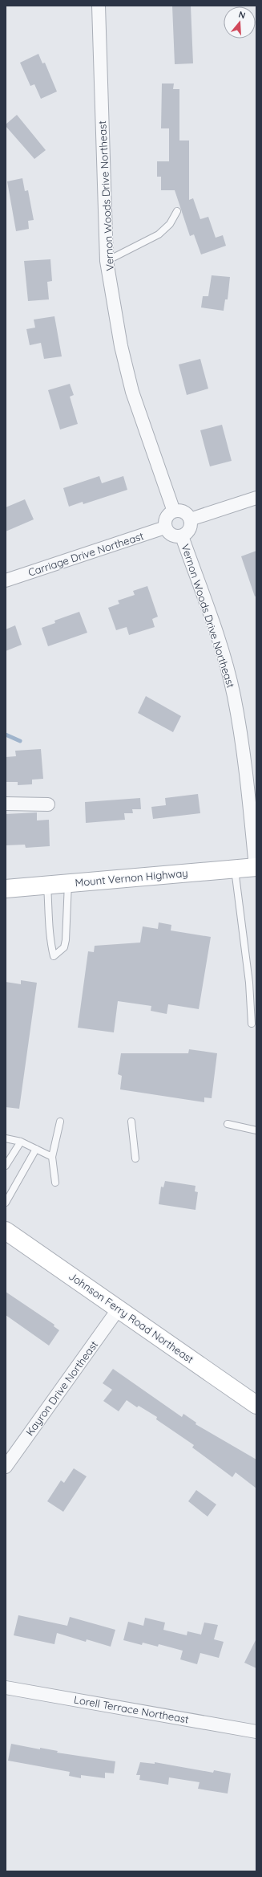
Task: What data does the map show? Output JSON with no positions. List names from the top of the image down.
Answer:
{
  "streets": {
    "street": [
      "Vernon Woods Drive Northeast",
      "Carriage Drive Northeast",
      "Mount Vernon Highway",
      "Johnson Ferry Road Northeast",
      "Kayron Drive Northeast",
      "Lorell Terrace Northeast"
    ]
  },
  "crossings": [
    ["Vernon Woods Drive Northeast", "Carriage Drive Northeast"],
    ["Vernon Woods Drive Northeast", "Mount Vernon Highway"],
    ["Johnson Ferry Road Northeast", "Kayron Drive Northeast"]
  ],
  "north": "top"
}
